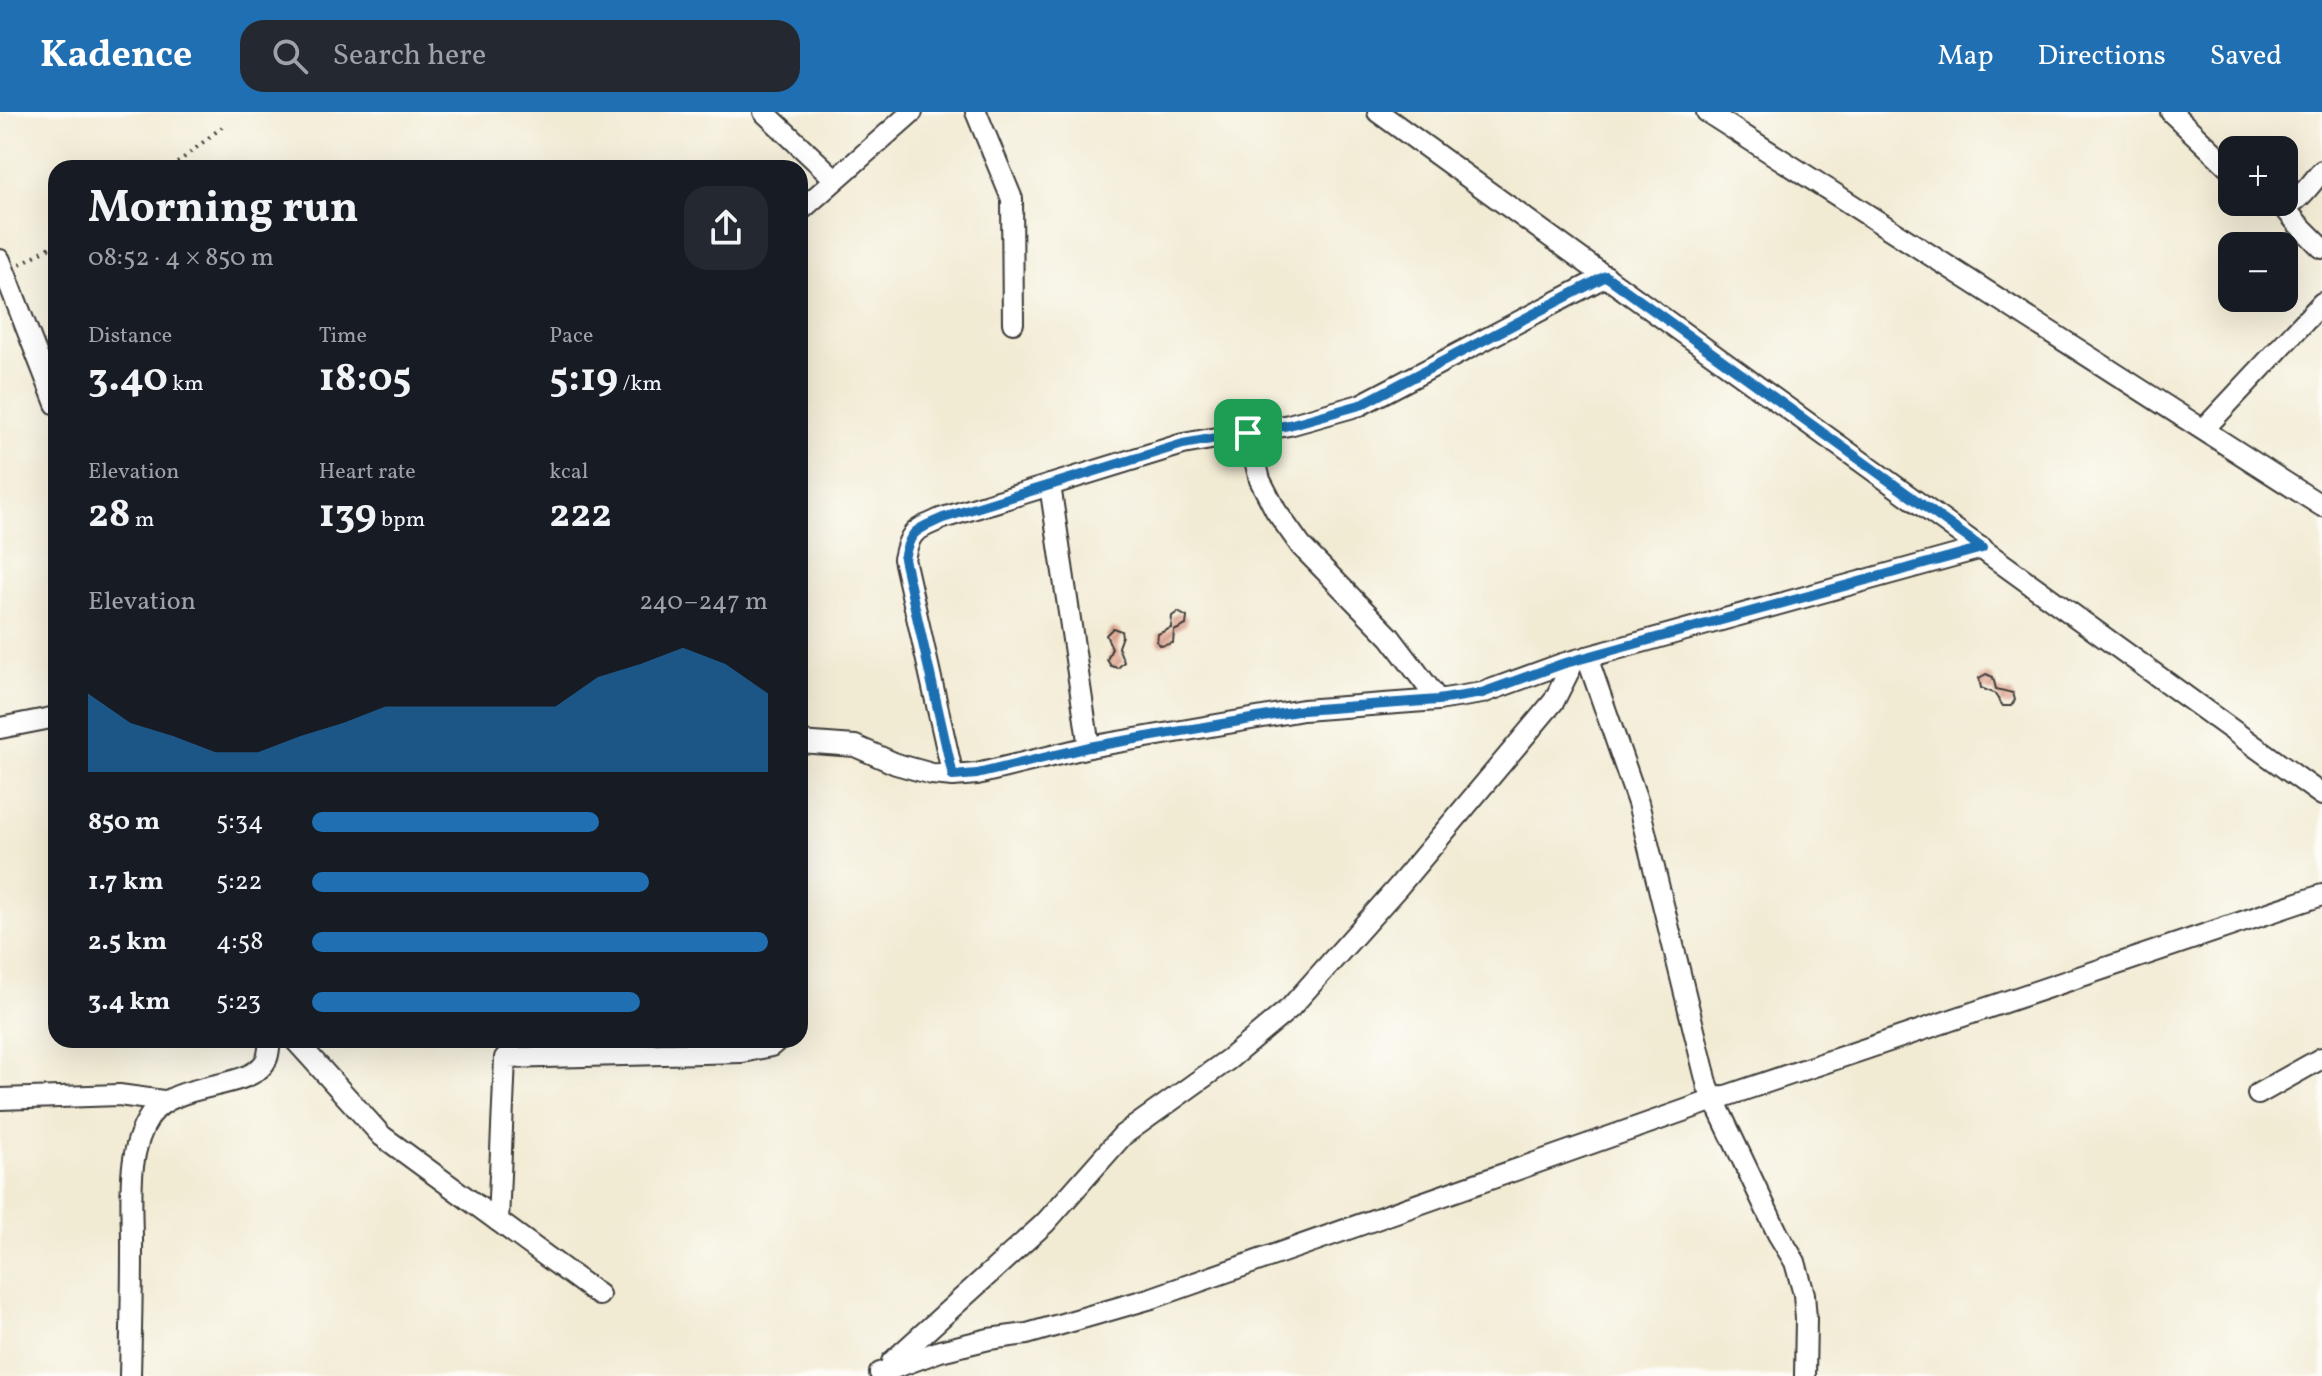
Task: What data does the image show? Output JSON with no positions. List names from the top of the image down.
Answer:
{
  "page": {
    "header": "Kadence",
    "search": "Search here",
    "nav": ["Map", "Directions", "Saved"],
    "map_buttons": ["+", "−"],
    "heading": ["Morning run", "08:52 · 4 × 850 m"],
    "stats": [
      ["Distance", "3.40 km"],
      ["Time", "18:05"],
      ["Pace", "5:19 /km"],
      ["Elevation", "28 m"],
      ["Heart rate", "139 bpm"],
      ["kcal", "222"]
    ],
    "chart": ["Elevation", "240–247 m"],
    "list": [
      {
        "name": "850 m",
        "note": "5:34"
      },
      {
        "name": "1.7 km",
        "note": "5:22"
      },
      {
        "name": "2.5 km",
        "note": "4:58"
      },
      {
        "name": "3.4 km",
        "note": "5:23"
      }
    ]
  }
}
